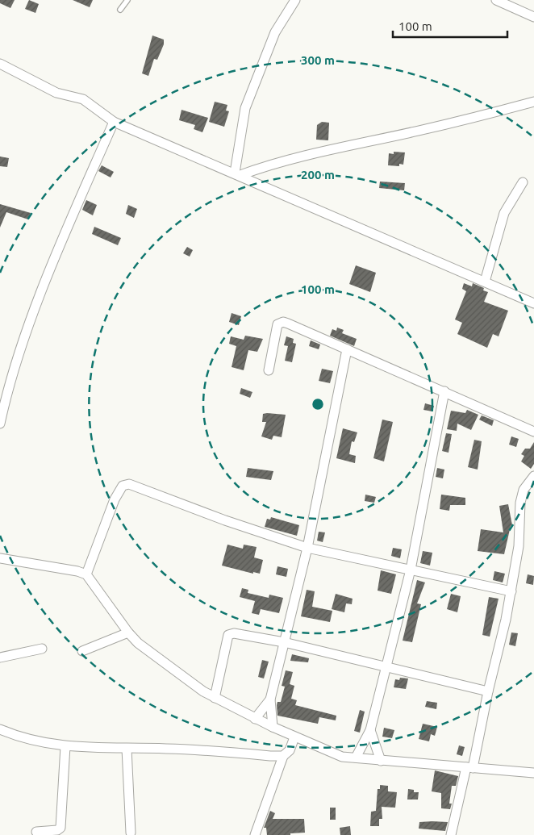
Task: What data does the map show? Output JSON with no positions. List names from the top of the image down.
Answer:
{
  "scale_bar": "100 m",
  "rings": ["300 m", "200 m", "100 m"]
}
